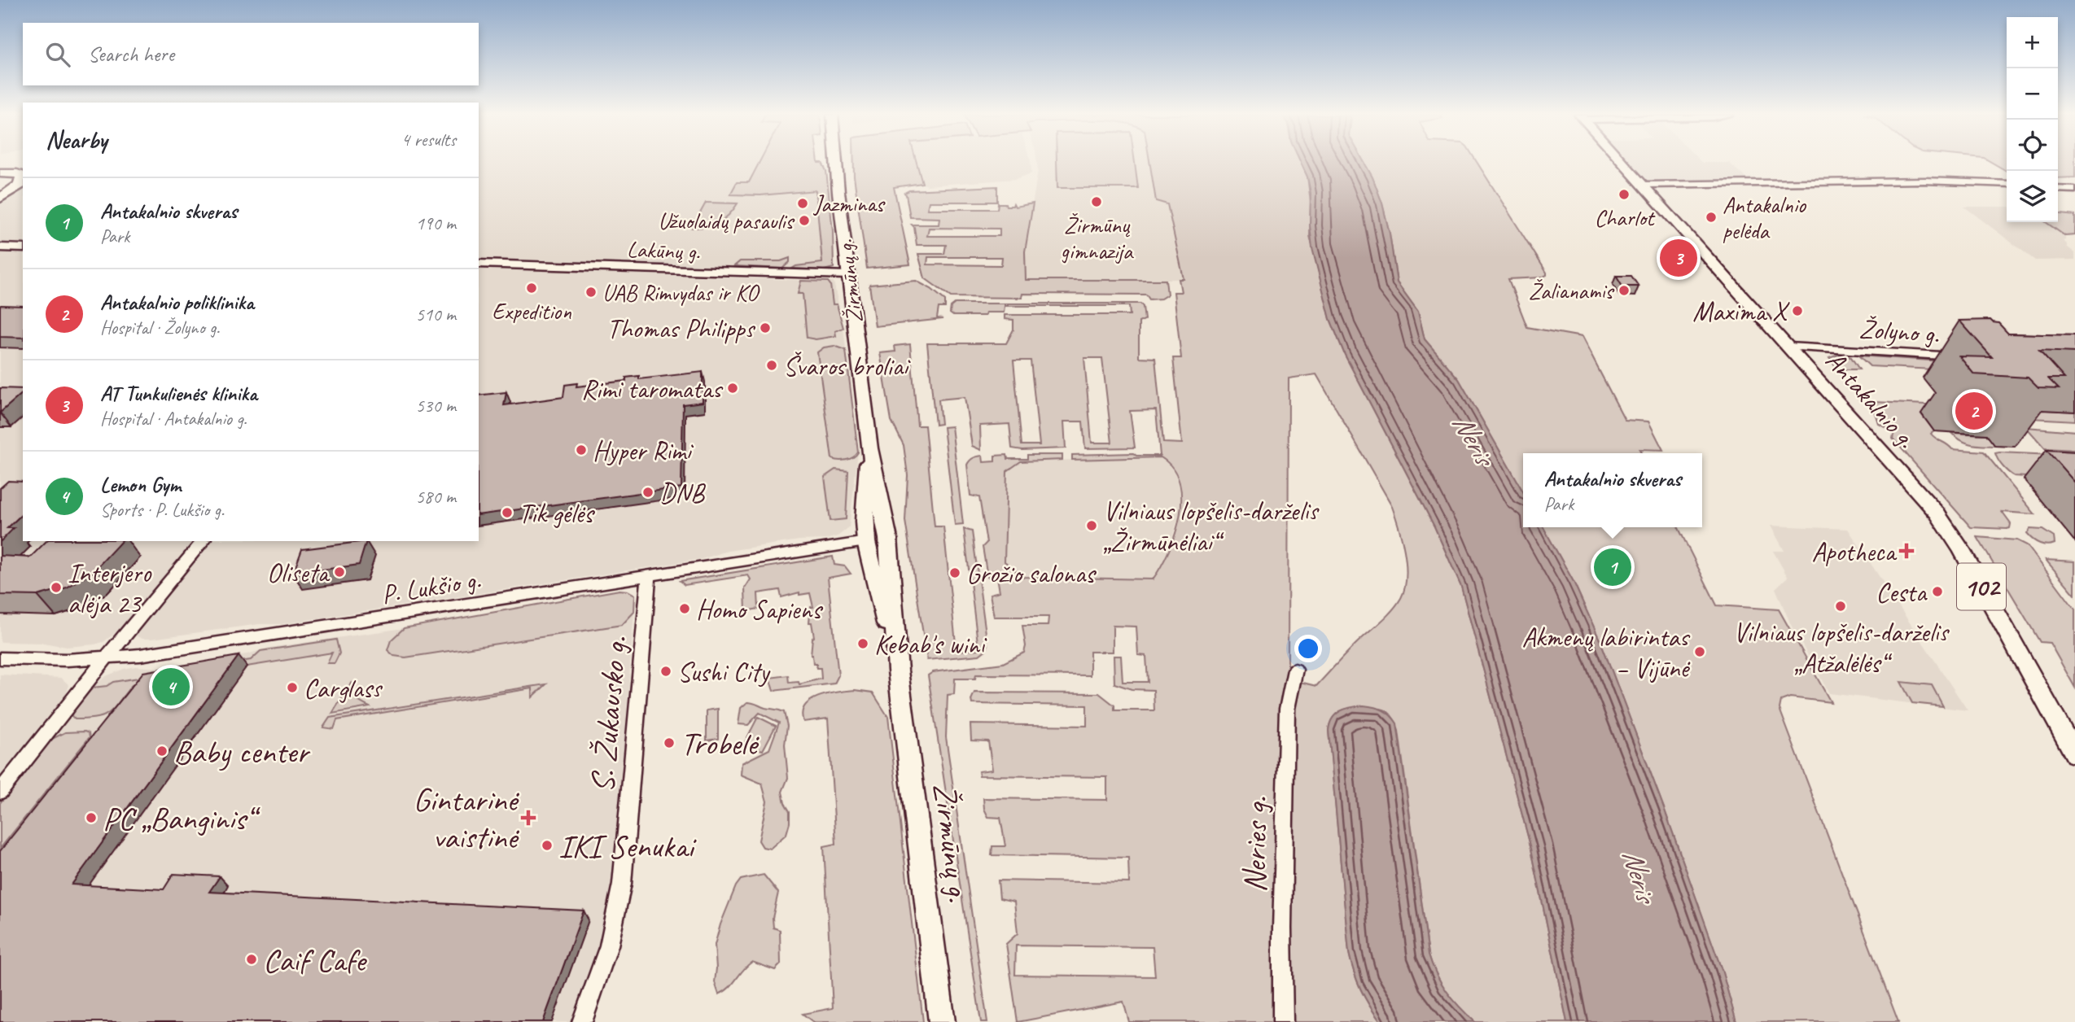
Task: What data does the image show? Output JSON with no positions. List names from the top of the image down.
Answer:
{
  "streets": {
    "main road": ["Žirmūnų g.", "Antakalnio g.", "102"],
    "street": [
      "Lakūnų g.",
      "Žolyno g.",
      "P. Lukšio g.",
      "S. Žukausko g.",
      "Neries g."
    ]
  },
  "crossings": [
    ["Lakūnų g.", "Žirmūnų g."],
    ["Žirmūnų g.", "P. Lukšio g."],
    ["Žolyno g.", "Antakalnio g."],
    ["P. Lukšio g.", "S. Žukausko g."]
  ],
  "water": ["Neris"],
  "places": {
    "other": [
      "Charlot",
      "Žirmūnų gimnazija",
      "Jazminas",
      "Antakalnio pelėda",
      "Užuolaidų pasaulis",
      "Expedition",
      "Žalianamis",
      "UAB Rimvydas ir KO",
      "Maxima X",
      "Thomas Philipps",
      "Švaros broliai",
      "Rimi taromatas",
      "Hyper Rimi",
      "DNB",
      "Tik gėlės",
      "Vilniaus lopšelis-darželis „Žirmūnėliai“",
      "Oliseta",
      "Grožio salonas",
      "Interjero alėja 23",
      "Cesta",
      "Vilniaus lopšelis-darželis „Atžalėlės“",
      "Homo Sapiens",
      "Kebab's wini",
      "Akmenų labirintas – Vijūnė",
      "Sushi City",
      "Carglass",
      "Trobelė",
      "Baby center",
      "PC „Banginis“",
      "IKI Senukai",
      "Caif Cafe"
    ],
    "health": ["Apotheca", "Gintarinė vaistinė"]
  },
  "page": {
    "map_buttons": ["+", "−"],
    "search": "Search here",
    "heading": ["Nearby", "4 results"],
    "list": [
      {
        "mark": "1",
        "name": "Antakalnio skveras",
        "note": "Park",
        "value": "190 m"
      },
      {
        "mark": "2",
        "name": "Antakalnio poliklinika",
        "note": "Hospital · Žolyno g.",
        "value": "510 m"
      },
      {
        "mark": "3",
        "name": "AT Tunkulienės klinika",
        "note": "Hospital · Antakalnio g.",
        "value": "530 m"
      },
      {
        "mark": "4",
        "name": "Lemon Gym",
        "note": "Sports · P. Lukšio g.",
        "value": "580 m"
      }
    ],
    "pins": [
      "3",
      "2",
      "1",
      "4"
    ],
    "popup": ["Antakalnio skveras", "Park"]
  }
}
